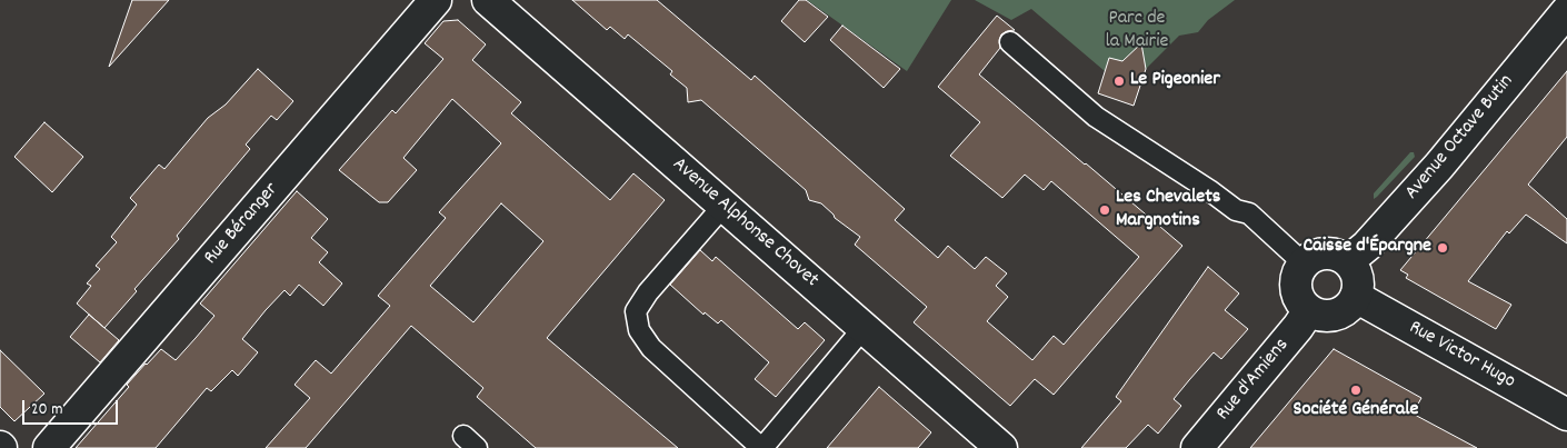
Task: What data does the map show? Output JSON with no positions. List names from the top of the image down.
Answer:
{
  "streets": {
    "street": [
      "Avenue Octave Butin",
      "Avenue Alphonse Chovet",
      "Rue Béranger",
      "Rue Victor Hugo",
      "Rue d'Amiens"
    ]
  },
  "crossings": [
    ["Avenue Octave Butin", "Rue Victor Hugo"],
    ["Avenue Octave Butin", "Rue d'Amiens"],
    ["Rue Victor Hugo", "Rue d'Amiens"]
  ],
  "parks": ["Parc de la Mairie"],
  "places": [
    "Le Pigeonier",
    "Les Chevalets Margnotins",
    "Caisse d'Épargne",
    "Société Générale"
  ],
  "scale_bar": "20 m"
}
